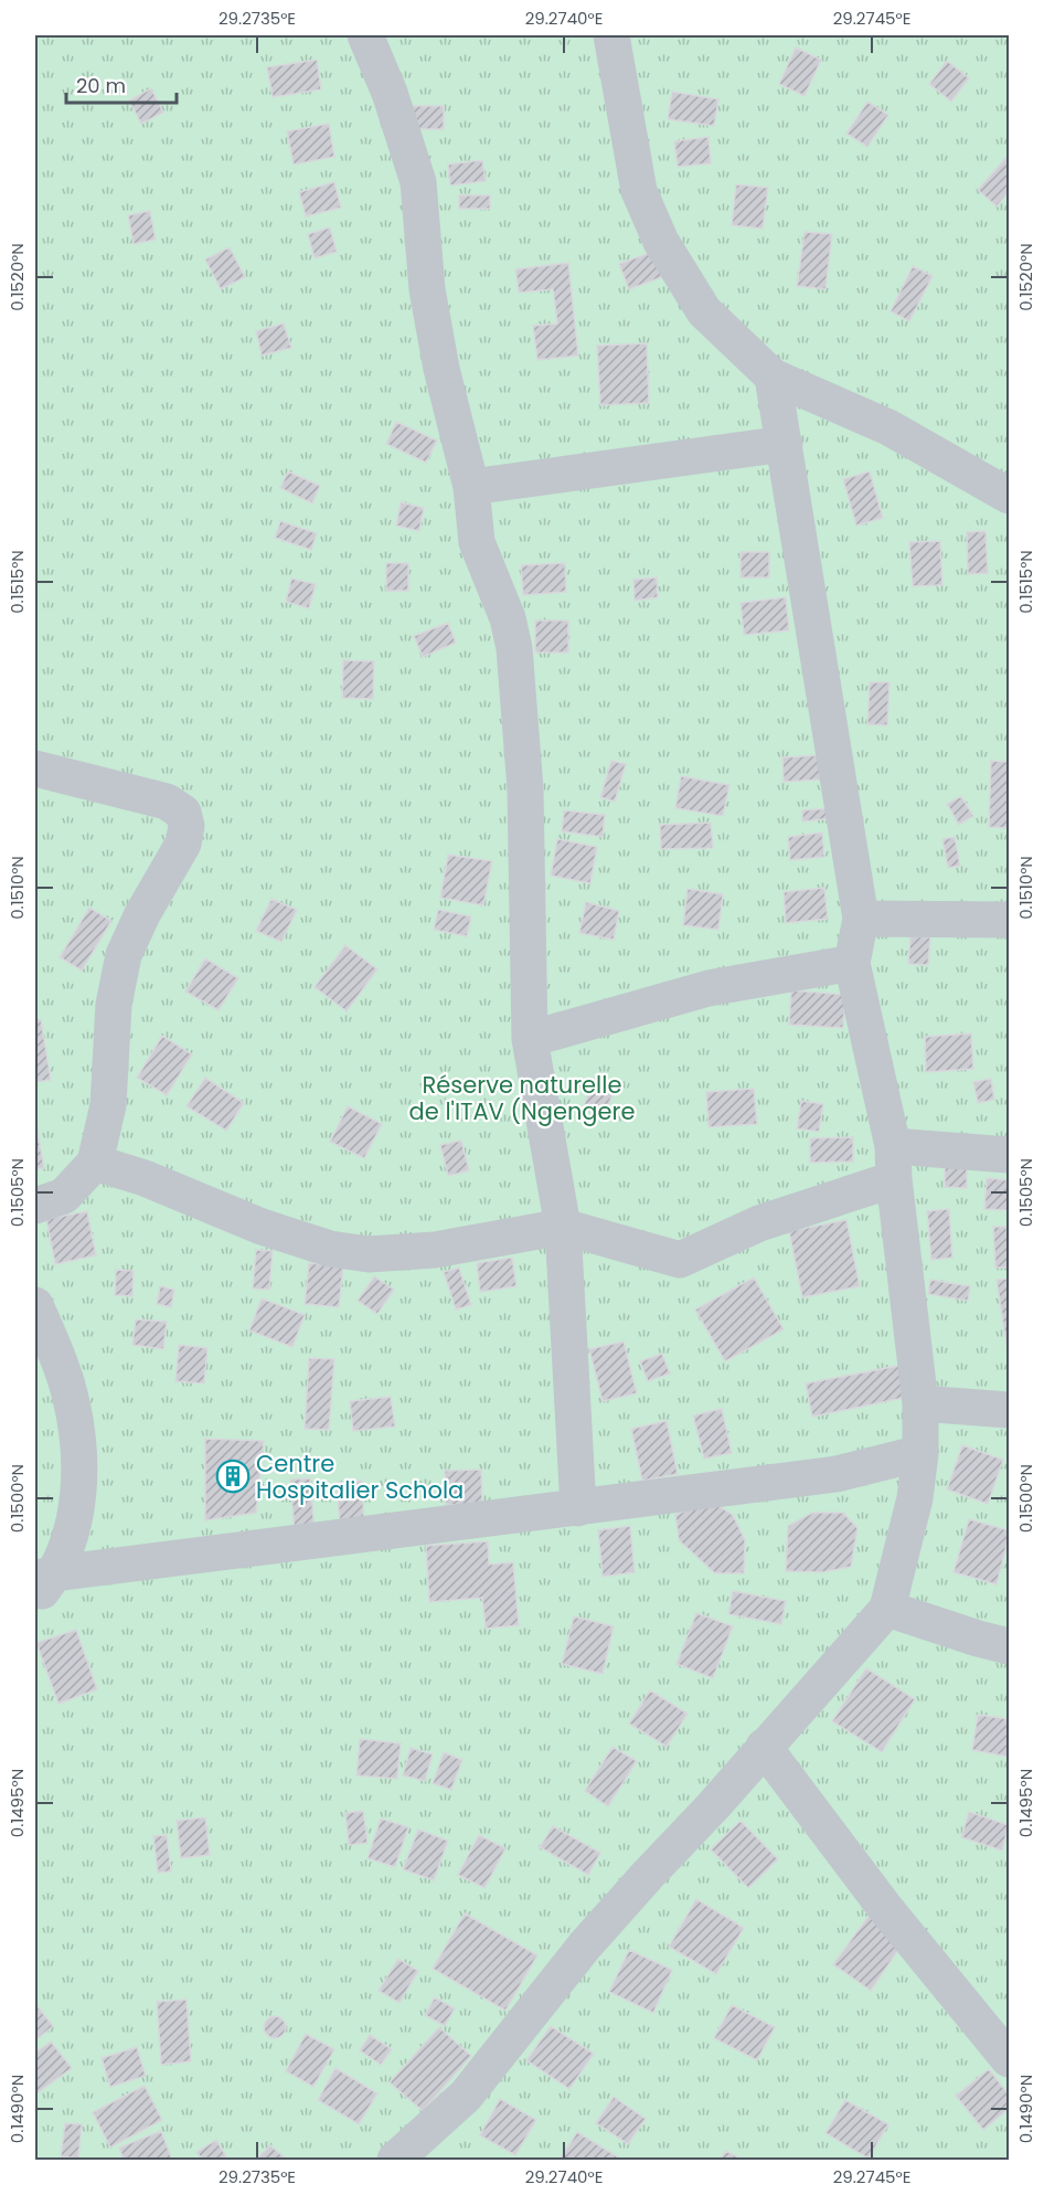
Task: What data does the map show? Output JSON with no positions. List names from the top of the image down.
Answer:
{
  "parks": ["Réserve naturelle de l'ITAV (Ngengere"],
  "places": {
    "building": ["Centre Hospitalier Schola"]
  },
  "scale_bar": "20 m",
  "coordinates": [
    "29.2735°E",
    "29.2740°E",
    "29.2745°E",
    "0.1520°N",
    "0.1515°N",
    "0.1510°N",
    "0.1505°N",
    "0.1500°N",
    "0.1495°N",
    "0.1490°N"
  ]
}
